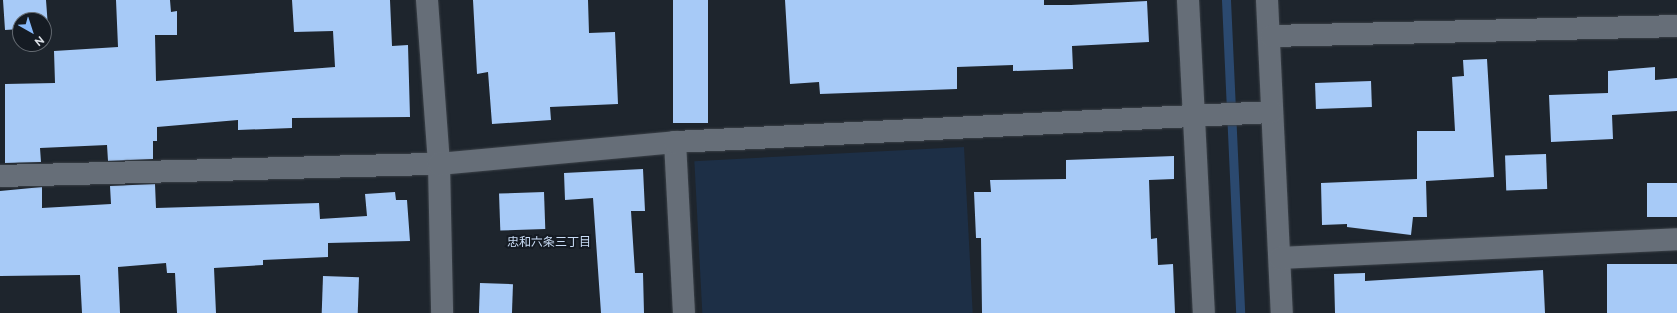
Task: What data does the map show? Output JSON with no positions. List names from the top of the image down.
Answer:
{
  "districts": ["忠和六条三丁目"],
  "north": "bottom right"
}
